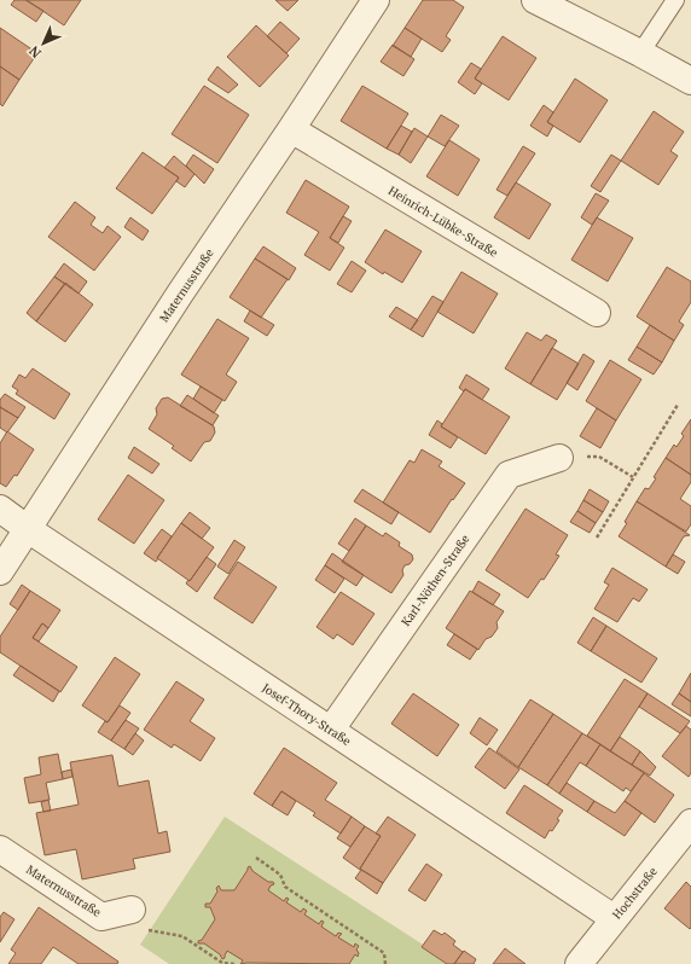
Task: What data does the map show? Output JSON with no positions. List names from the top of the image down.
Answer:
{
  "streets": {
    "street": [
      "Heinrich-Lübke-Straße",
      "Maternusstraße",
      "Karl-Nöthen-Straße",
      "Josef-Thory-Straße",
      "Hochstraße"
    ]
  },
  "crossings": [
    ["Heinrich-Lübke-Straße", "Maternusstraße"],
    ["Maternusstraße", "Josef-Thory-Straße"],
    ["Karl-Nöthen-Straße", "Josef-Thory-Straße"],
    ["Josef-Thory-Straße", "Hochstraße"]
  ],
  "north": "bottom left"
}
